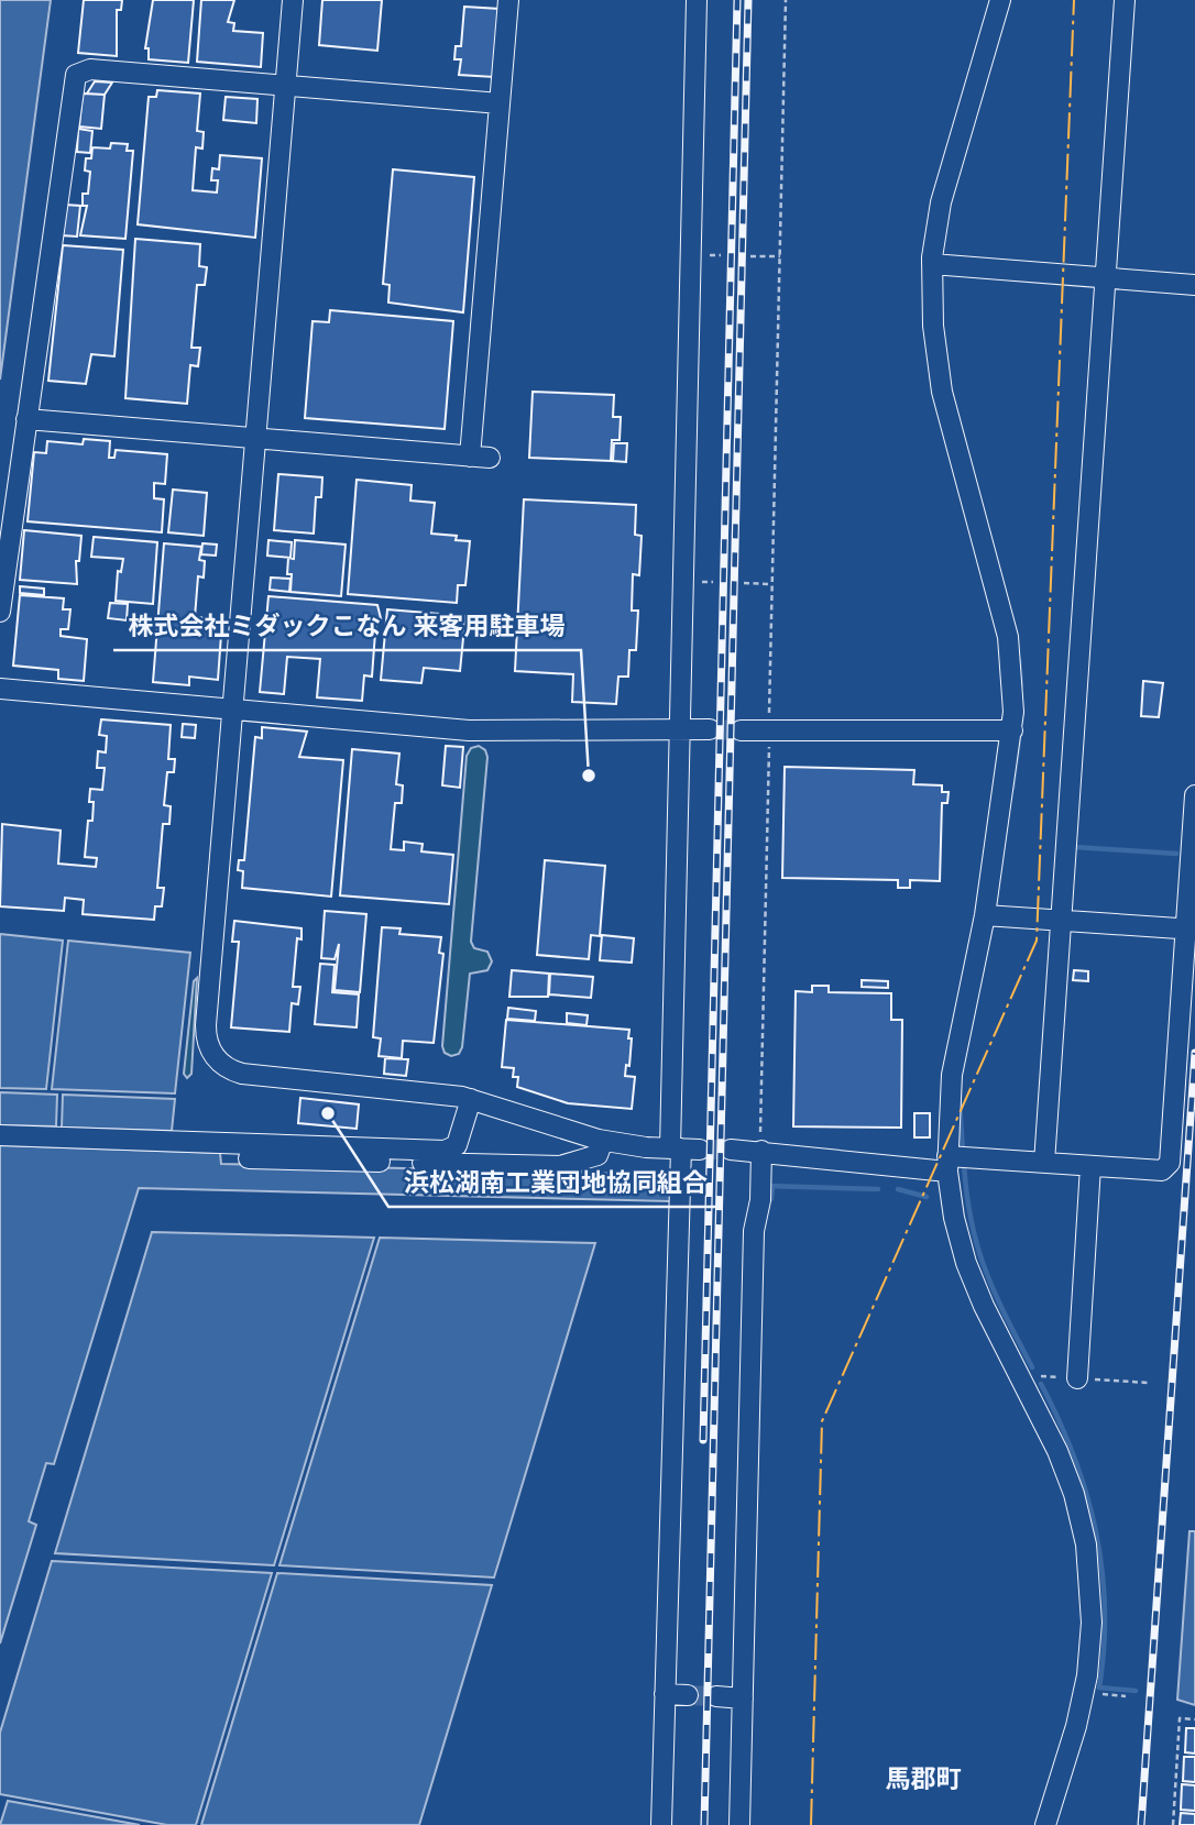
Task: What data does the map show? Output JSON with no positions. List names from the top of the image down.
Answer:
{
  "districts": ["馬郡町"],
  "places": ["株式会社ミダックこなん 来客用駐車場", "浜松湖南工業団地協同組合"]
}
